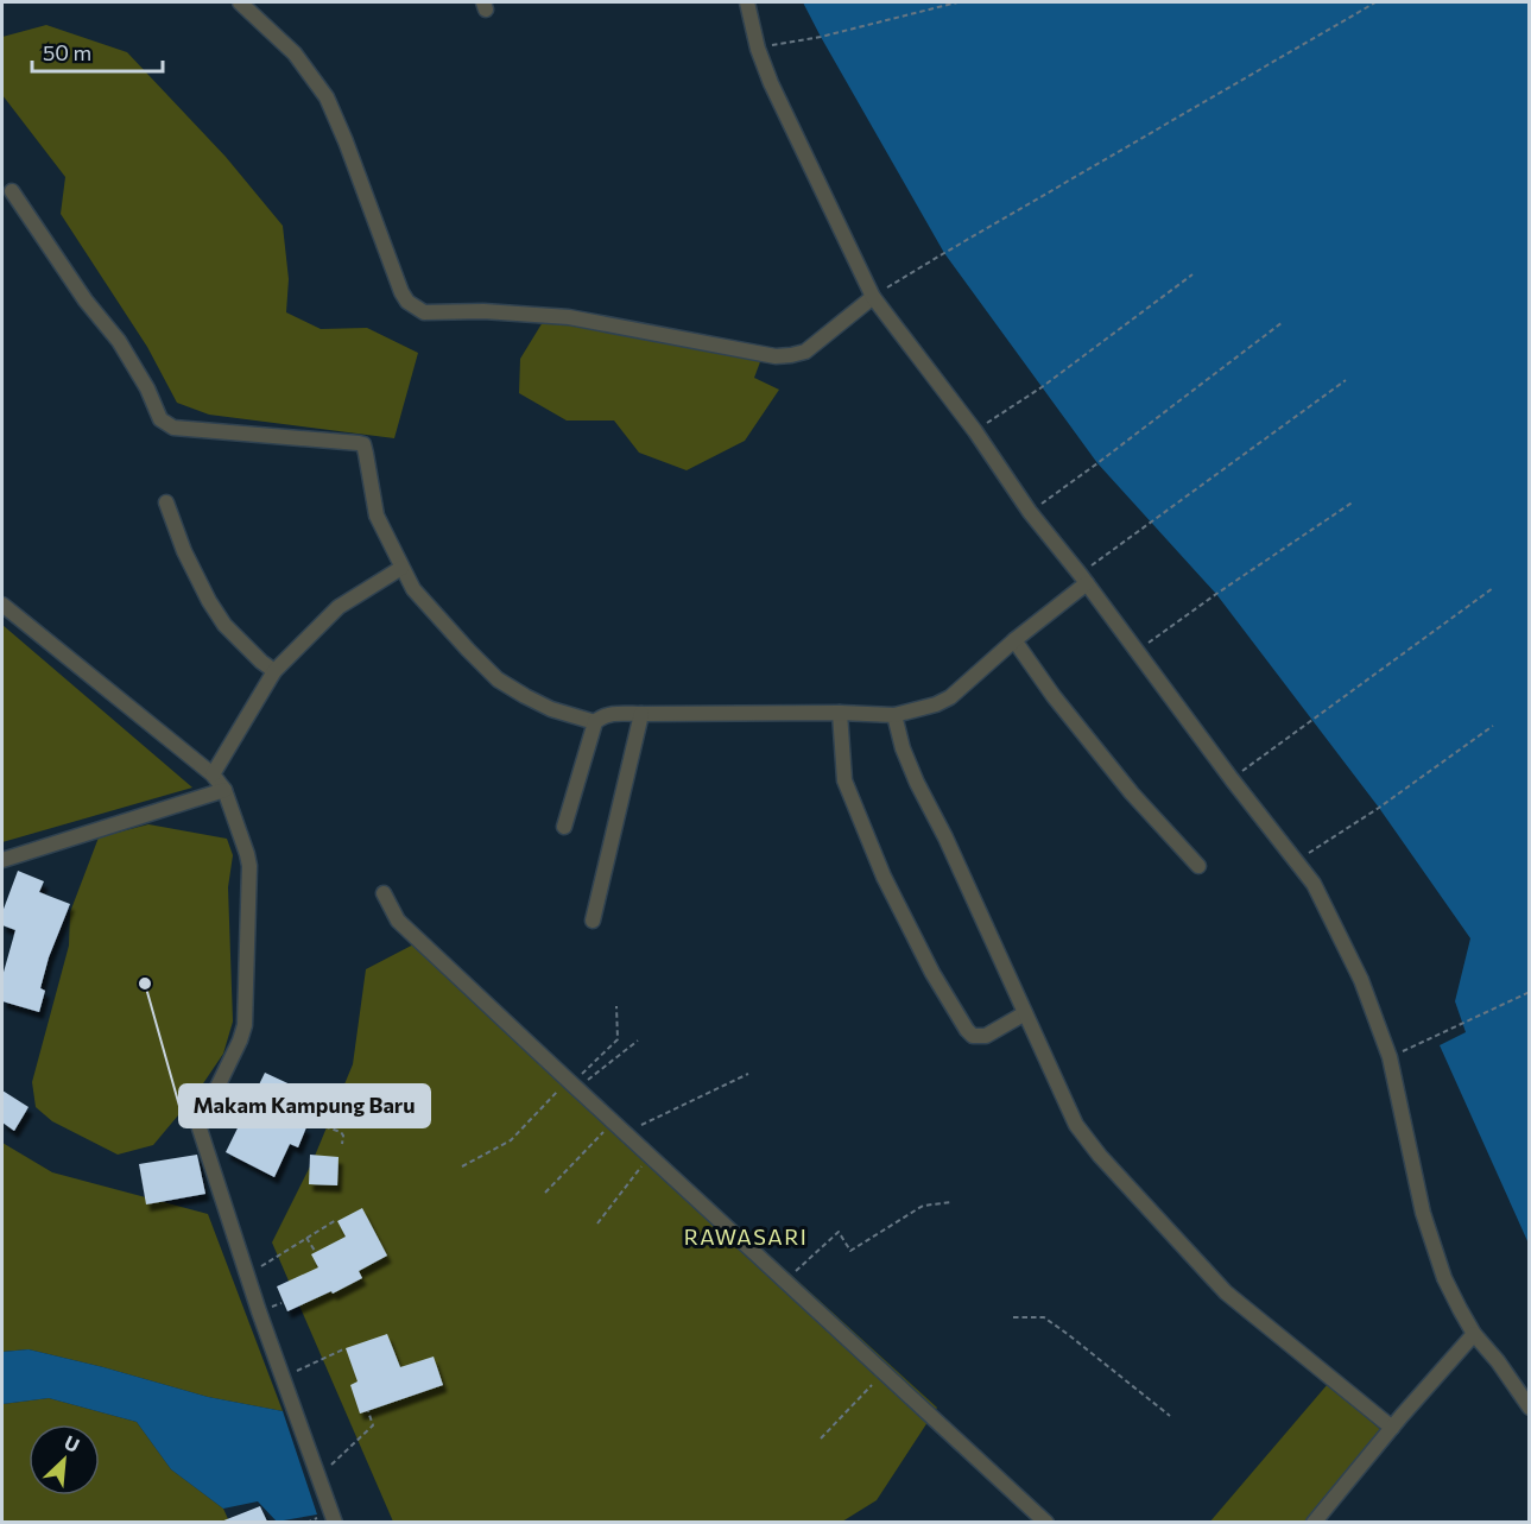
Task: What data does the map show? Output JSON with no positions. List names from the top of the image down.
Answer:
{
  "districts": ["RAWASARI"],
  "places": ["Makam Kampung Baru"],
  "scale_bar": "50 m",
  "north": "top right"
}
